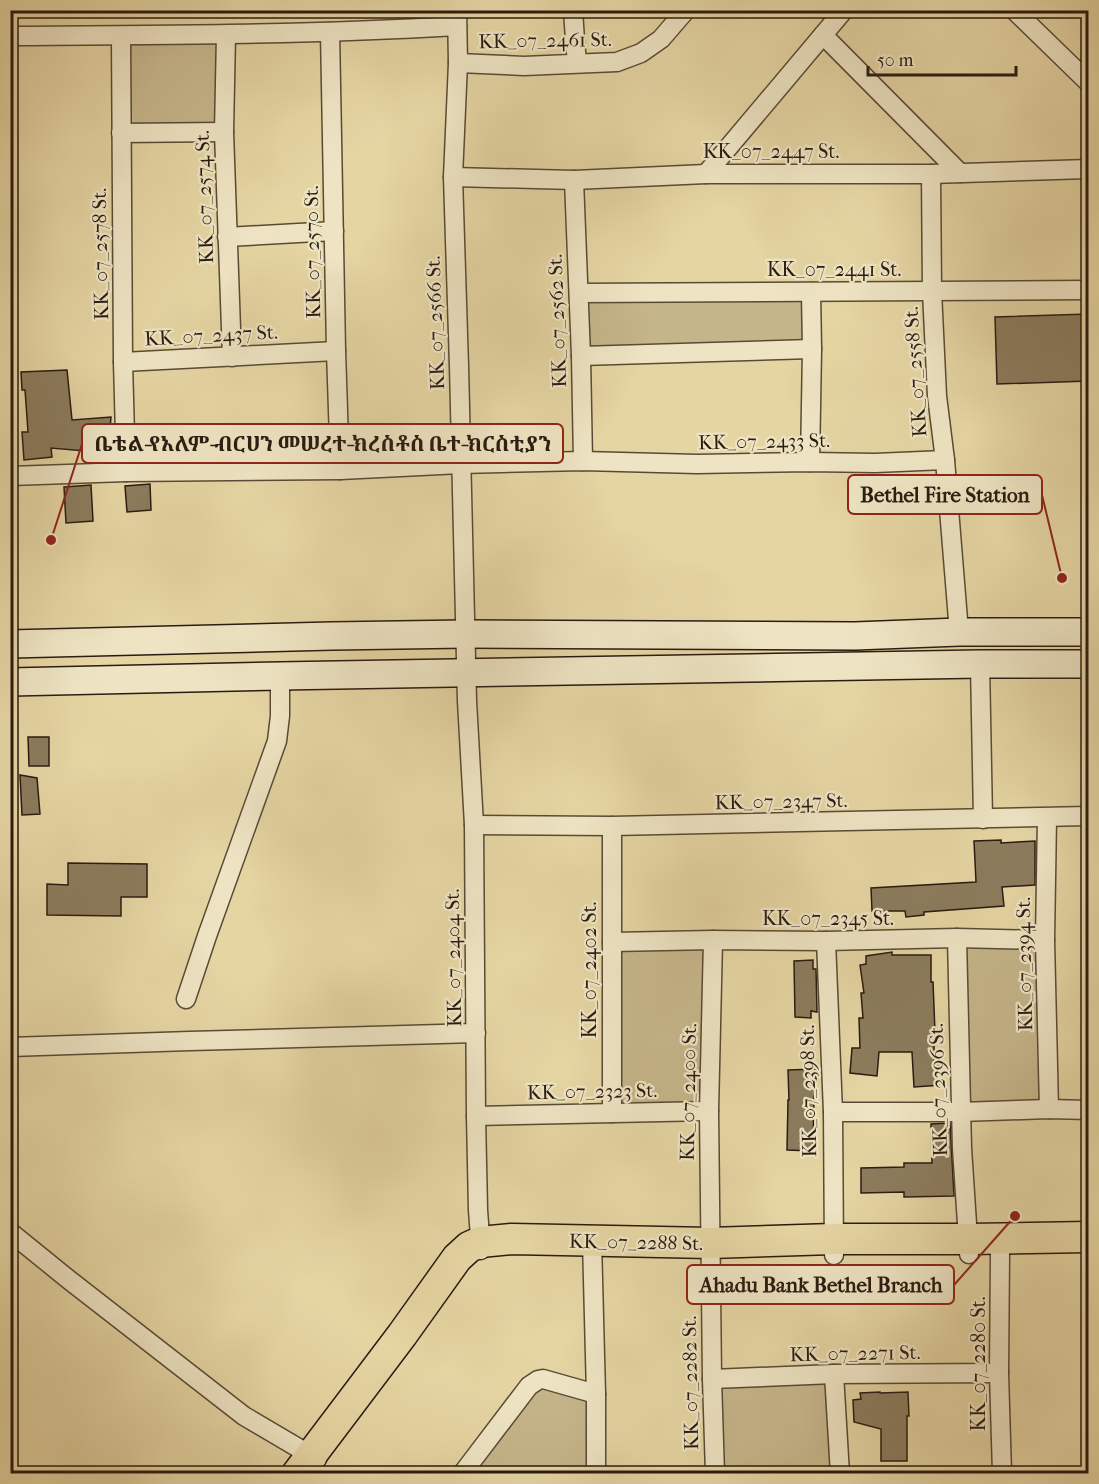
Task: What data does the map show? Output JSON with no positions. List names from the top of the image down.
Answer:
{
  "streets": {
    "street": [
      "KK_07_2461 St.",
      "KK_07_2447 St.",
      "KK_07_2574 St.",
      "KK_07_2570 St.",
      "KK_07_2578 St.",
      "KK_07_2441 St.",
      "KK_07_2562 St.",
      "KK_07_2566 St.",
      "KK_07_2437 St.",
      "KK_07_2558 St.",
      "KK_07_2433 St.",
      "KK_07_2347 St.",
      "KK_07_2345 St.",
      "KK_07_2404 St.",
      "KK_07_2394 St.",
      "KK_07_2402 St.",
      "KK_07_2396 St.",
      "KK_07_2323 St.",
      "KK_07_2398 St.",
      "KK_07_2400 St.",
      "KK_07_2271 St.",
      "KK_07_2280 St.",
      "KK_07_2282 St."
    ]
  },
  "crossings": [
    ["KK_07_2461 St.", "KK_07_2566 St."],
    ["KK_07_2447 St.", "KK_07_2562 St."],
    ["KK_07_2447 St.", "KK_07_2566 St."],
    ["KK_07_2447 St.", "KK_07_2558 St."],
    ["KK_07_2574 St.", "KK_07_2437 St."],
    ["KK_07_2570 St.", "KK_07_2437 St."],
    ["KK_07_2578 St.", "KK_07_2437 St."],
    ["KK_07_2441 St.", "KK_07_2562 St."],
    ["KK_07_2441 St.", "KK_07_2558 St."],
    ["KK_07_2562 St.", "KK_07_2433 St."],
    ["KK_07_2566 St.", "KK_07_2433 St."],
    ["KK_07_2566 St.", "KK_07_2404 St."],
    ["KK_07_2558 St.", "KK_07_2433 St."],
    ["KK_07_2347 St.", "KK_07_2404 St."],
    ["KK_07_2347 St.", "KK_07_2394 St."],
    ["KK_07_2347 St.", "KK_07_2402 St."],
    ["KK_07_2345 St.", "KK_07_2394 St."],
    ["KK_07_2345 St.", "KK_07_2402 St."],
    ["KK_07_2345 St.", "KK_07_2396 St."],
    ["KK_07_2345 St.", "KK_07_2398 St."],
    ["KK_07_2345 St.", "KK_07_2400 St."],
    ["KK_07_2404 St.", "KK_07_2323 St."],
    ["KK_07_2402 St.", "KK_07_2323 St."],
    ["KK_07_2323 St.", "KK_07_2400 St."],
    ["KK_07_2400 St.", "KK_07_2282 St."],
    ["KK_07_2271 St.", "KK_07_2280 St."],
    ["KK_07_2271 St.", "KK_07_2282 St."]
  ],
  "places": ["ቤቴል-የአለም-ብርሀን መሠረተ-ክረስቶስ ቤተ-ክርስቲያን", "Bethel Fire Station", "Ahadu Bank Bethel Branch"],
  "scale_bar": "50 m"
}
